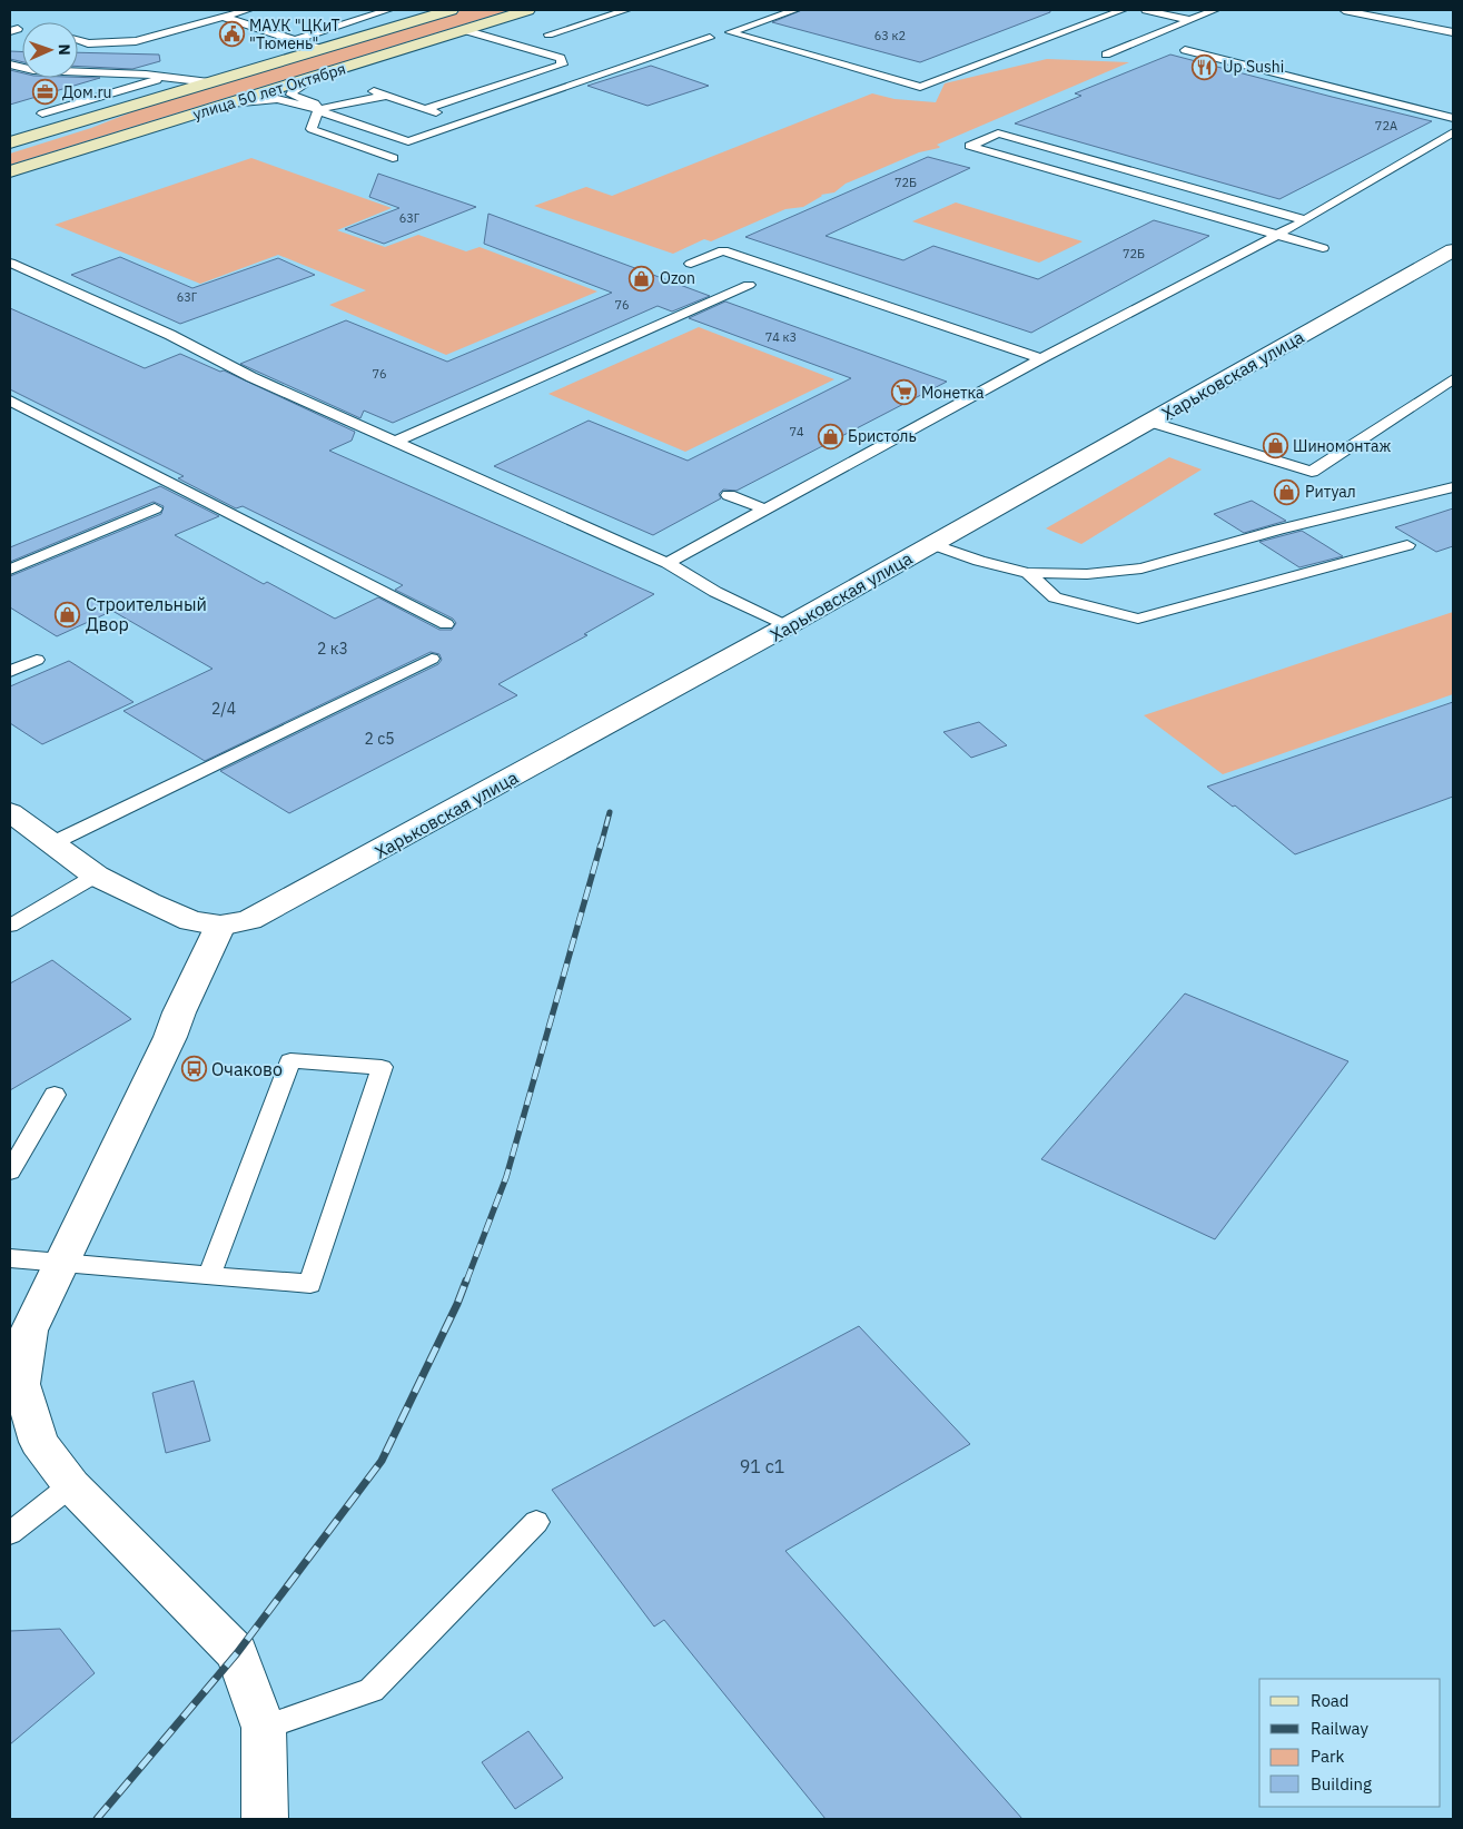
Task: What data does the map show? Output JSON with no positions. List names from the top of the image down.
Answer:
{
  "streets": {
    "main road": ["улица 50 лет Октября"],
    "street": ["Харьковская улица"]
  },
  "places": {
    "public building": ["МАУК \"ЦКиТ \"Тюмень\""],
    "restaurant": ["Up Sushi"],
    "office": ["Дом.ru"],
    "shop": [
      "Ozon",
      "Бристоль",
      "Шиномонтаж",
      "Ритуал",
      "Строительный Двор"
    ],
    "supermarket": ["Монетка"],
    "bus stop": ["Очаково"]
  },
  "house_numbers": [
    "63 к2",
    "72А",
    "72Б",
    "63Г",
    "72Б",
    "63Г",
    "76",
    "74 к3",
    "76",
    "74",
    "2 к3",
    "2/4",
    "2 с5",
    "91 с1"
  ],
  "legend": [
    "Road",
    "Railway",
    "Park",
    "Building"
  ],
  "north": "right"
}
